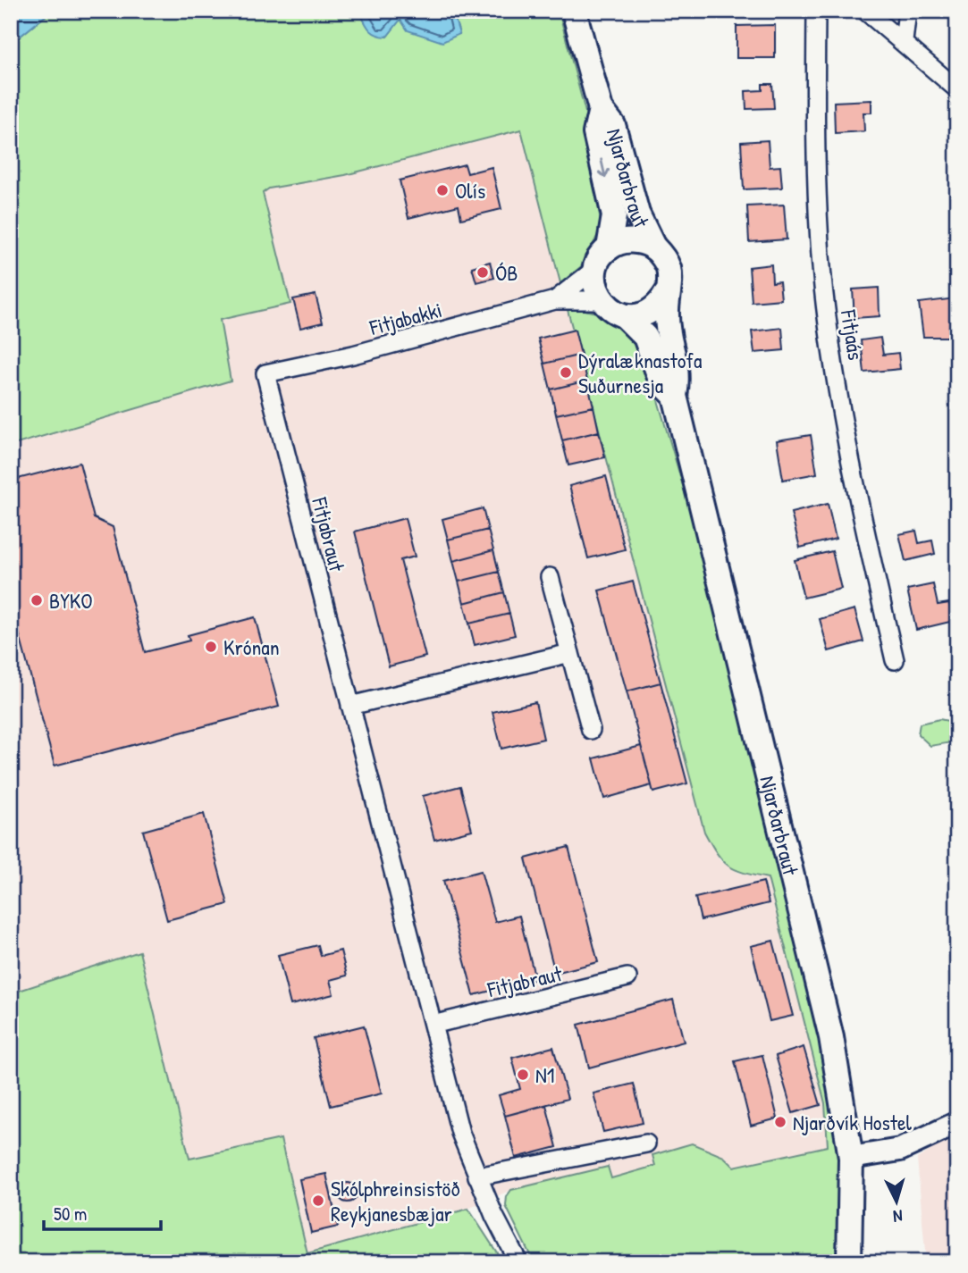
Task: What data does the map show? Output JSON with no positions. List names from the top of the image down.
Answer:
{
  "streets": {
    "main road": ["Njarðarbraut"],
    "street": ["Fitjabakki", "Fitjaás", "Fitjabraut"]
  },
  "crossings": [
    ["Njarðarbraut", "Fitjabakki"],
    ["Fitjabakki", "Fitjabraut"]
  ],
  "places": [
    "Olís",
    "ÓB",
    "Dýralæknastofa Suðurnesja",
    "BYKO",
    "Krónan",
    "N1",
    "Njarðvík Hostel",
    "Skólphreinsistöð Reykjanesbæjar"
  ],
  "scale_bar": "50 m",
  "north": "bottom"
}
